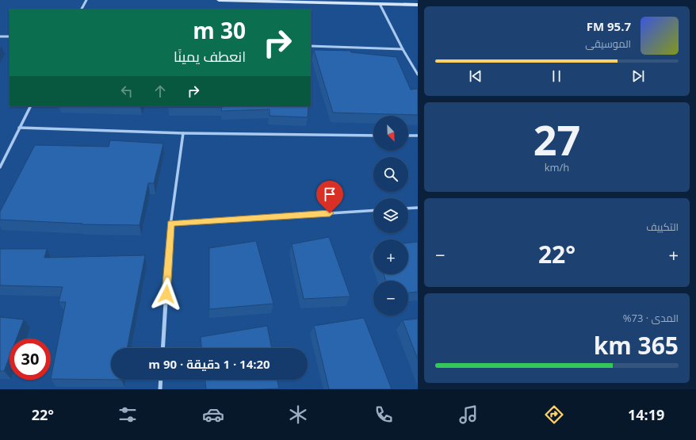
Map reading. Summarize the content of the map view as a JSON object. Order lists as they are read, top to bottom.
{
  "north": "bottom right",
  "page": {
    "turn": ["30 m", "انعطف يمينًا"],
    "song": ["95.7 FM", "الموسيقى"],
    "tile": [
      ["27", "km/h"],
      "التكييف",
      ["المدى · 73%", "365 km"]
    ],
    "map_buttons": ["+", "−"],
    "heat": ["−", "22°", "+"],
    "limit": "30",
    "trip": "14:20 · 1 دقيقة · 90 m",
    "tabs": ["14:19", "22°"]
  }
}
